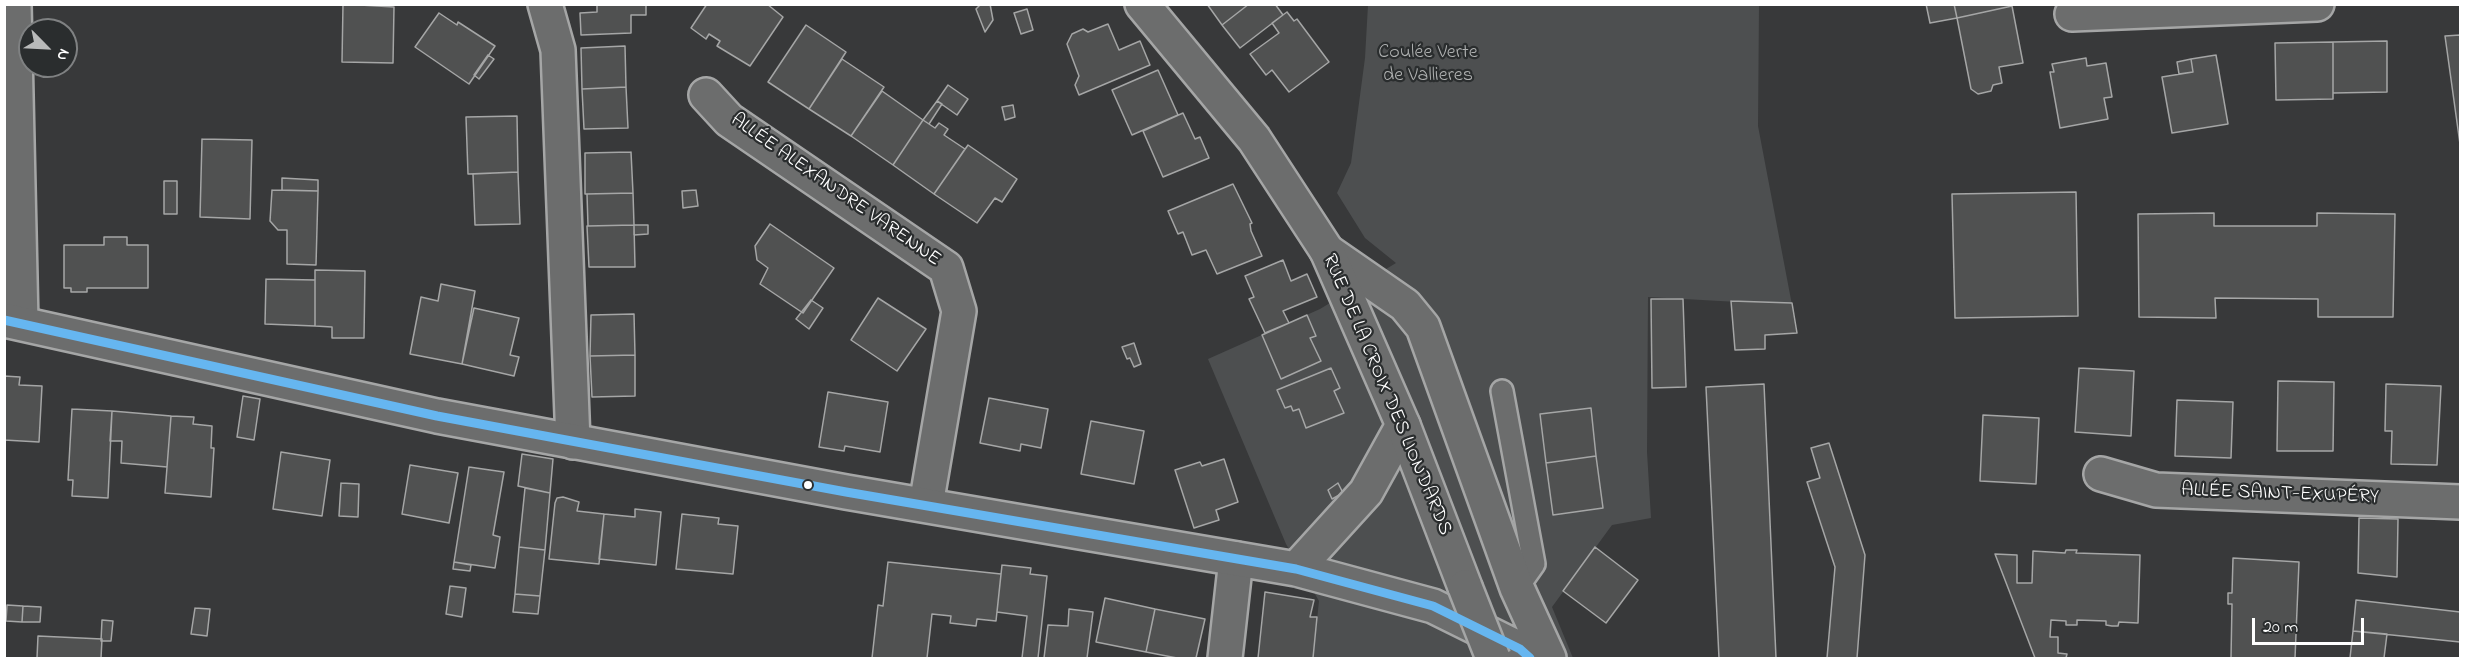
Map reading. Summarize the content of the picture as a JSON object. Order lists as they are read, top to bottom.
{
  "streets": {
    "main road": ["ALLÉE ALEXANDRE VARENNE", "RUE DE LA CROIX DES LIONDARDS", "ALLÉE SAINT-EXUPÉRY"]
  },
  "parks": ["Coulée Verte de Vallieres"],
  "scale_bar": "20 m",
  "north": "bottom right"
}
